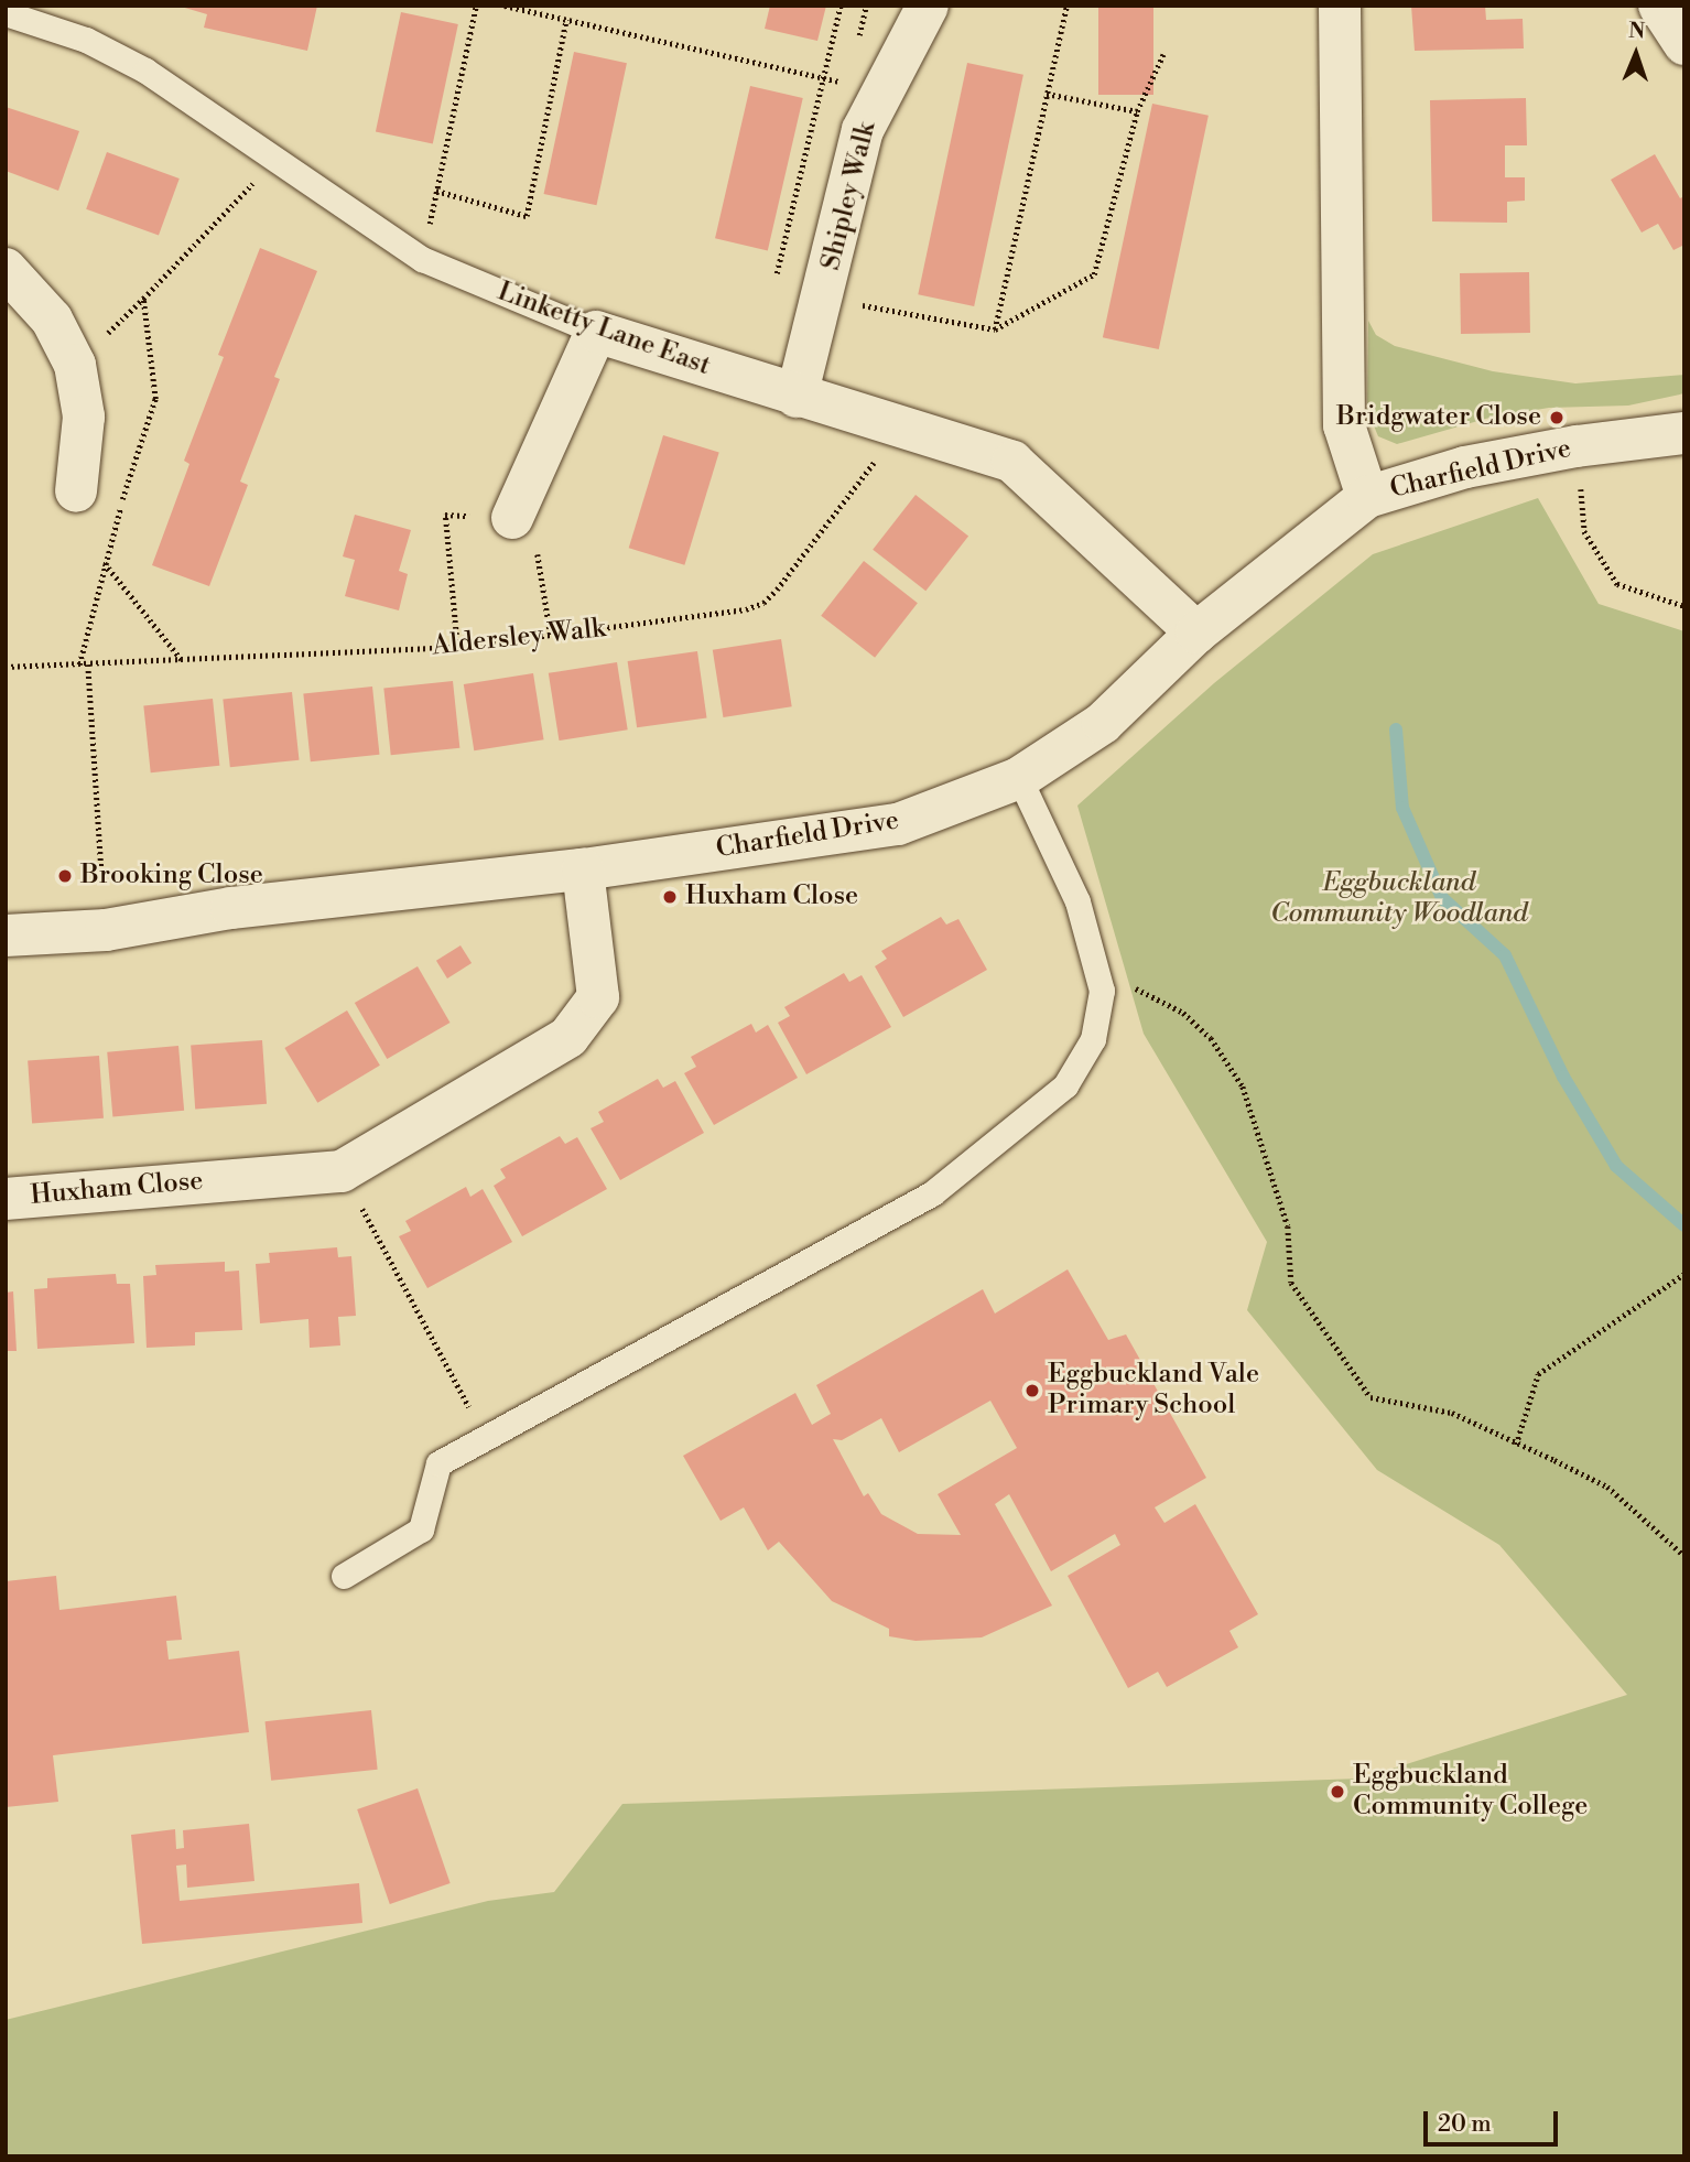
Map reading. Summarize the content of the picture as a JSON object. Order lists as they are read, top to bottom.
{
  "streets": {
    "street": [
      "Shipley Walk",
      "Linketty Lane East",
      "Charfield Drive",
      "Huxham Close"
    ],
    "path": ["Aldersley Walk"]
  },
  "crossings": [
    ["Shipley Walk", "Linketty Lane East"],
    ["Linketty Lane East", "Charfield Drive"],
    ["Charfield Drive", "Huxham Close"]
  ],
  "parks": ["Eggbuckland Community Woodland"],
  "places": [
    "Bridgwater Close",
    "Brooking Close",
    "Huxham Close",
    "Eggbuckland Vale Primary School",
    "Eggbuckland Community College"
  ],
  "scale_bar": "20 m",
  "north": "top"
}
